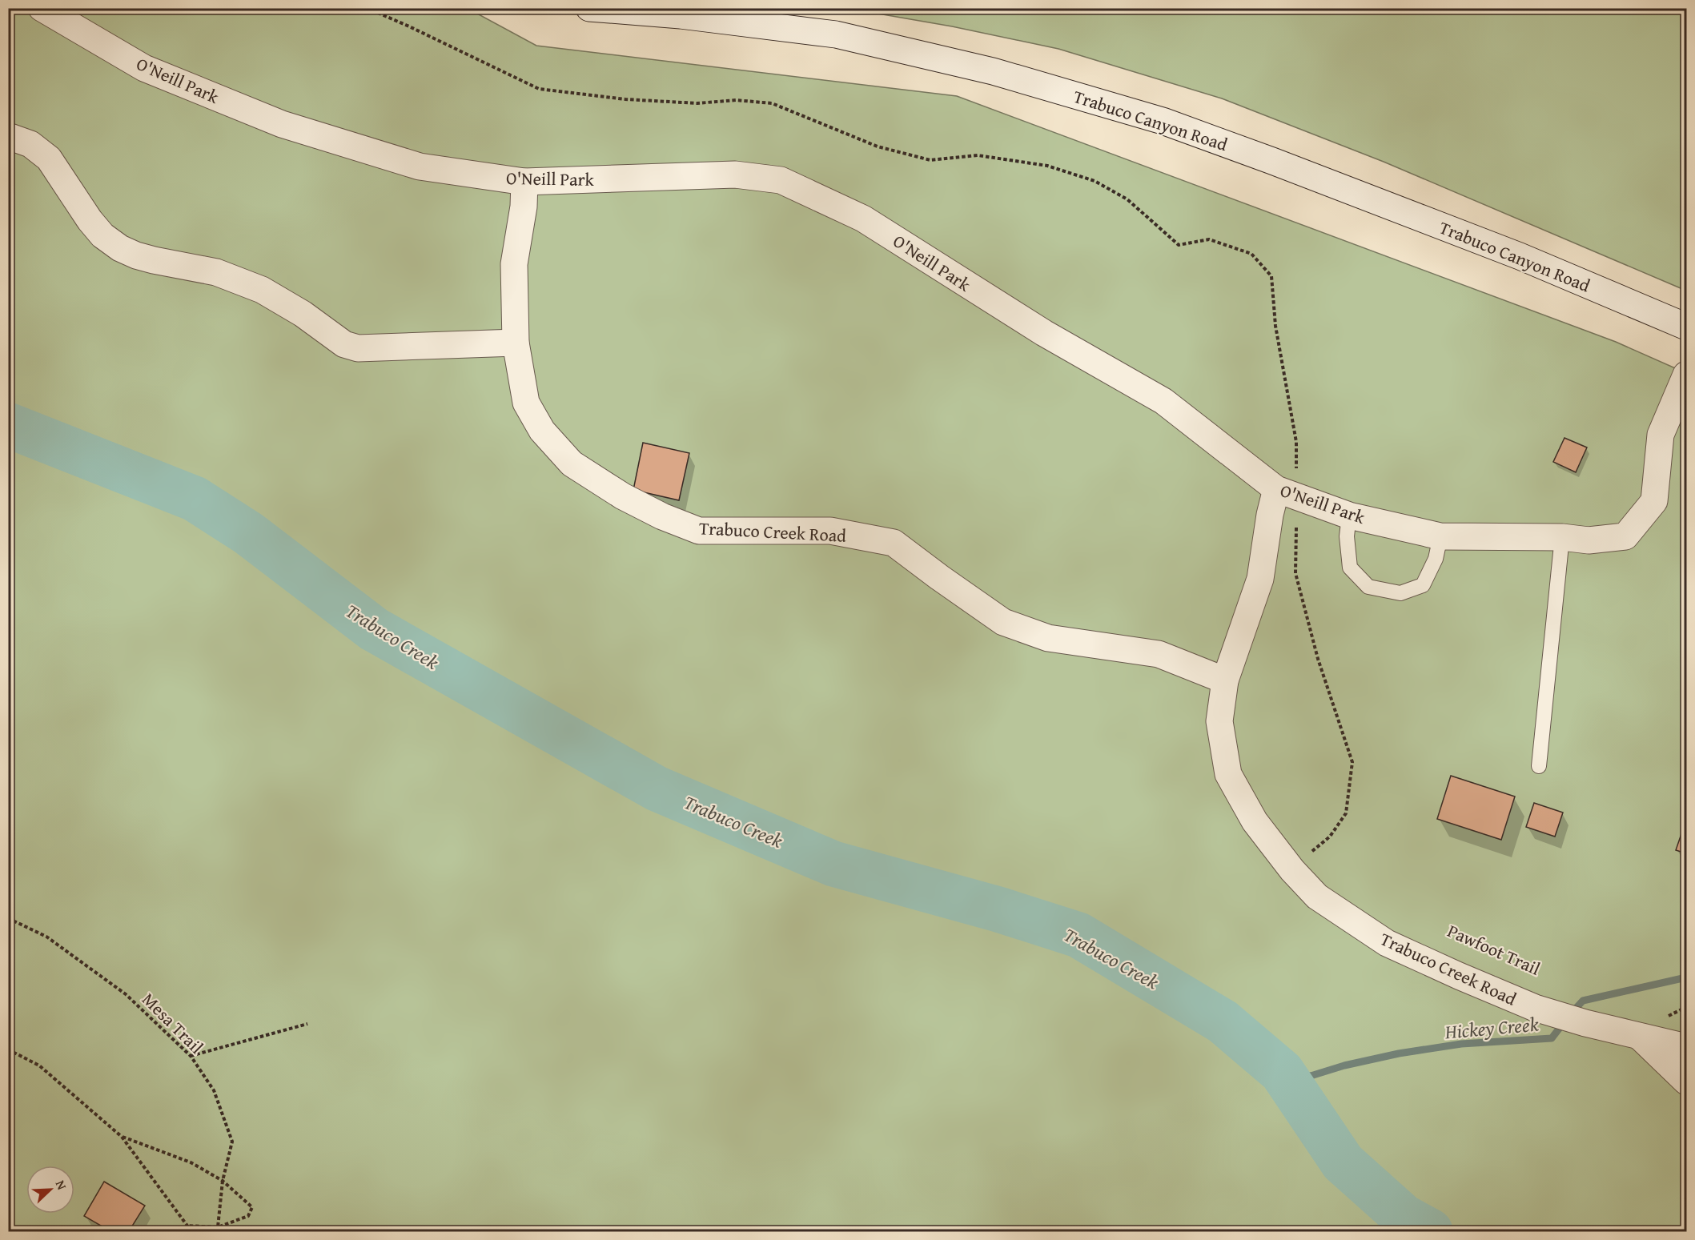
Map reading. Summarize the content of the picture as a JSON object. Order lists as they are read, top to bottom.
{
  "streets": {
    "street": ["O'Neill Park", "Trabuco Canyon Road", "Trabuco Creek Road"],
    "path": ["Mesa Trail"]
  },
  "crossings": [
    ["O'Neill Park", "Trabuco Creek Road"]
  ],
  "water": ["Trabuco Creek", "Hickey Creek"],
  "north": "top right"
}
